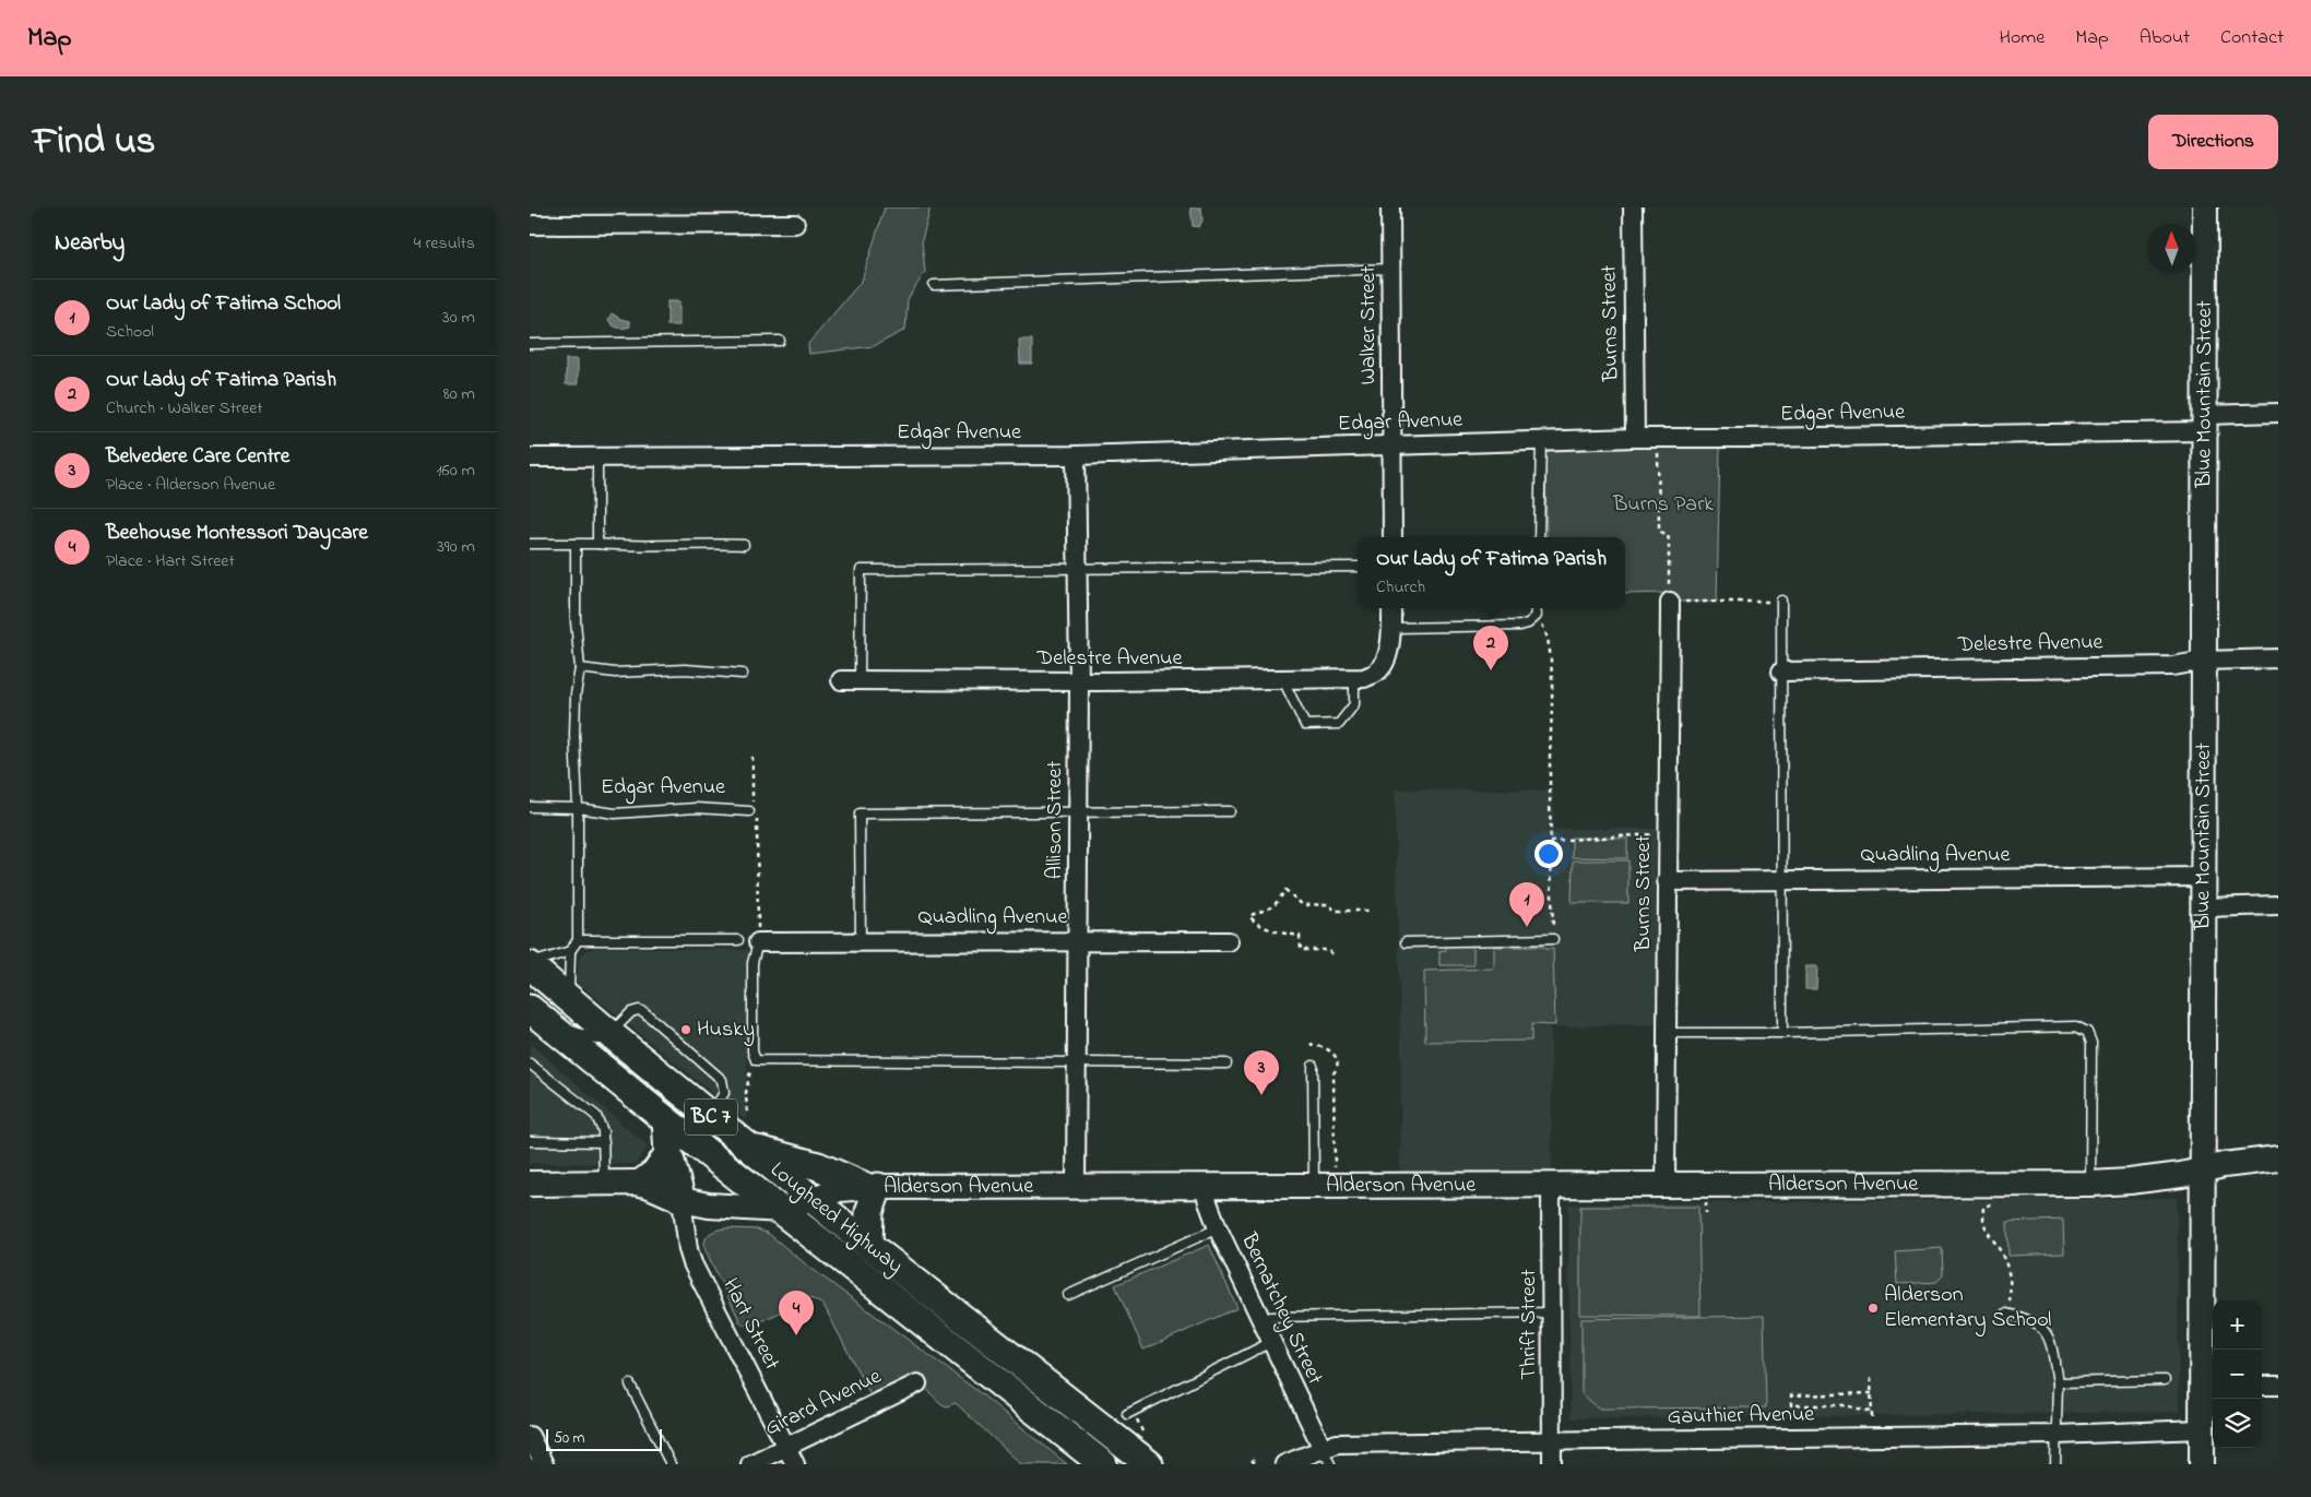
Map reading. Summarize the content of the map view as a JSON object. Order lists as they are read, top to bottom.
{
  "streets": {
    "main road": ["BC 7", "Lougheed Highway"],
    "street": [
      "Burns Street",
      "Walker Street",
      "Blue Mountain Street",
      "Edgar Avenue",
      "Delestre Avenue",
      "Allison Street",
      "Quadling Avenue",
      "Alderson Avenue",
      "Bernatchey Street",
      "Hart Street",
      "Thrift Street",
      "Girard Avenue",
      "Gauthier Avenue"
    ]
  },
  "crossings": [
    ["Burns Street", "Edgar Avenue"],
    ["Burns Street", "Quadling Avenue"],
    ["Burns Street", "Alderson Avenue"],
    ["Walker Street", "Edgar Avenue"],
    ["Blue Mountain Street", "Edgar Avenue"],
    ["Blue Mountain Street", "Delestre Avenue"],
    ["Blue Mountain Street", "Quadling Avenue"],
    ["Blue Mountain Street", "Alderson Avenue"],
    ["Blue Mountain Street", "Gauthier Avenue"],
    ["Edgar Avenue", "Allison Street"],
    ["Delestre Avenue", "Allison Street"],
    ["Allison Street", "Quadling Avenue"],
    ["Allison Street", "Alderson Avenue"],
    ["Alderson Avenue", "Lougheed Highway"],
    ["Alderson Avenue", "Bernatchey Street"],
    ["Alderson Avenue", "Hart Street"],
    ["Alderson Avenue", "Thrift Street"],
    ["Bernatchey Street", "Gauthier Avenue"],
    ["Hart Street", "Girard Avenue"],
    ["Thrift Street", "Gauthier Avenue"]
  ],
  "parks": ["Burns Park"],
  "places": ["Husky", "Alderson Elementary School"],
  "scale_bar": "50 m",
  "north": "top",
  "page": {
    "header": "Map",
    "nav": [
      "Home",
      "Map",
      "About",
      "Contact"
    ],
    "title": "Find us",
    "buttons": "Directions",
    "heading": ["Nearby", "4 results"],
    "list": [
      {
        "mark": "1",
        "name": "Our Lady of Fatima School",
        "note": "School",
        "value": "30 m"
      },
      {
        "mark": "2",
        "name": "Our Lady of Fatima Parish",
        "note": "Church · Walker Street",
        "value": "80 m"
      },
      {
        "mark": "3",
        "name": "Belvedere Care Centre",
        "note": "Place · Alderson Avenue",
        "value": "160 m"
      },
      {
        "mark": "4",
        "name": "Beehouse Montessori Daycare",
        "note": "Place · Hart Street",
        "value": "390 m"
      }
    ],
    "popup": ["Our Lady of Fatima Parish", "Church"],
    "pins": [
      "2",
      "1",
      "3",
      "4"
    ],
    "map_buttons": ["+", "−"],
    "scale": "50 m"
  }
}
